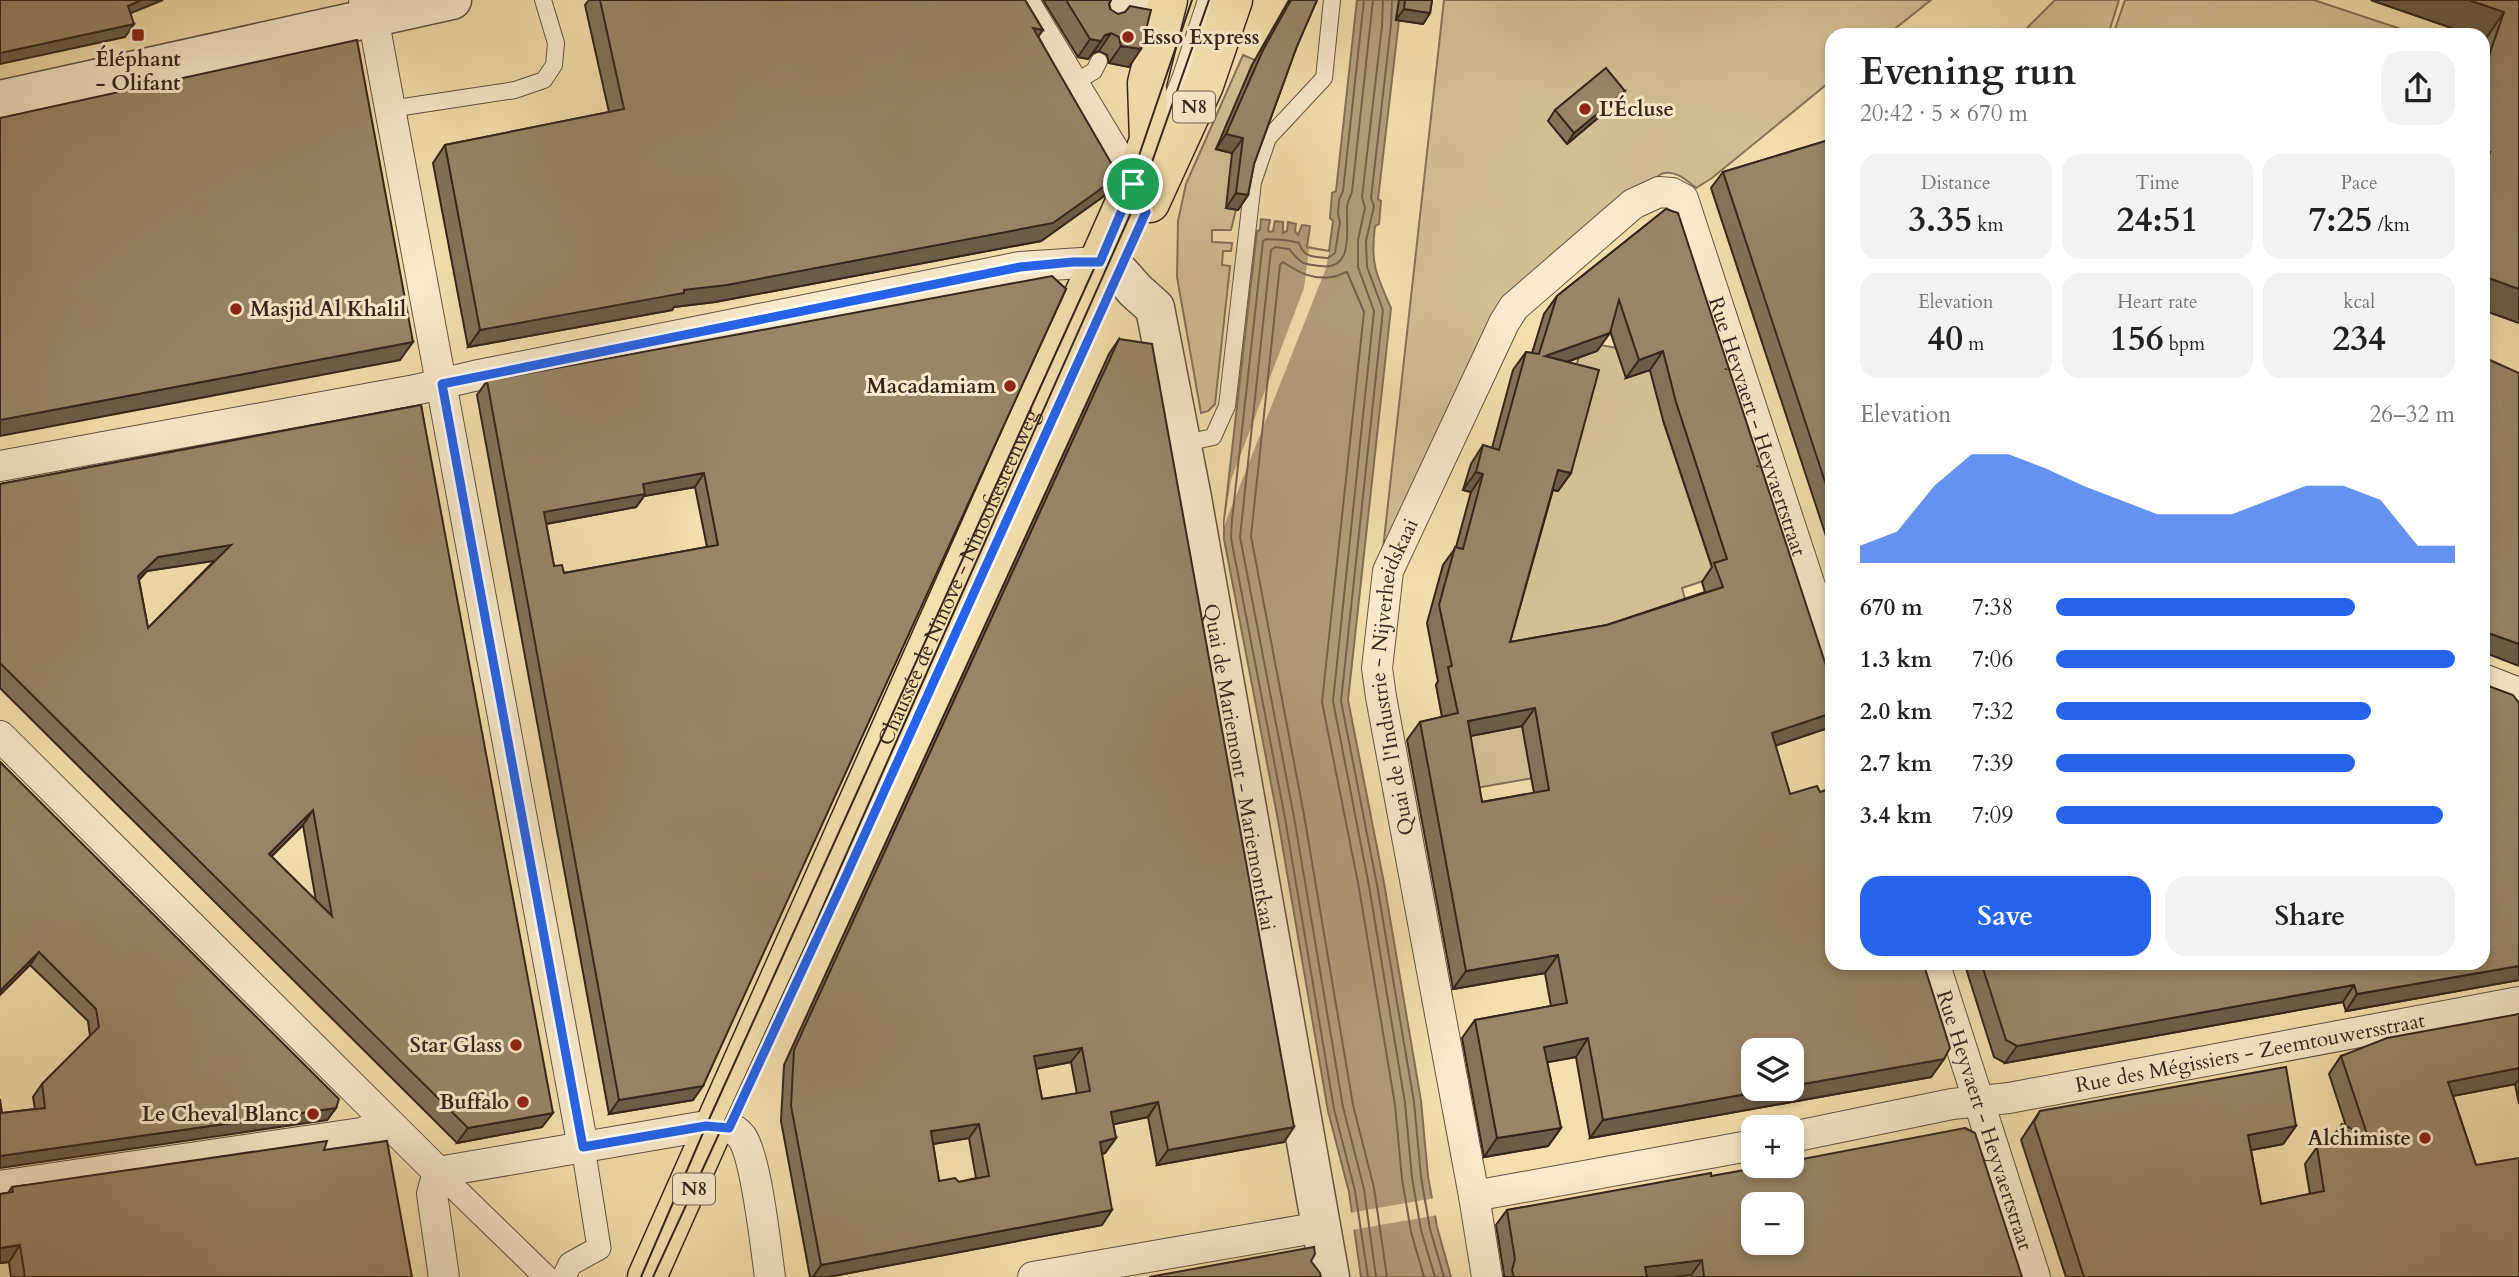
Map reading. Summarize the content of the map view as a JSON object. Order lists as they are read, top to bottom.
{
  "streets": {
    "main road": ["N8", "Chaussée de Ninove - Ninoofsesteenweg"],
    "street": [
      "Rue Heyvaert - Heyvaertstraat",
      "Quai de l'Industrie - Nijverheidskaai",
      "Quai de Mariemont - Mariemontkaai",
      "Rue des Mégissiers - Zeemtouwersstraat"
    ]
  },
  "crossings": [
    ["Rue Heyvaert - Heyvaertstraat", "Quai de l'Industrie - Nijverheidskaai"],
    ["Rue Heyvaert - Heyvaertstraat", "Rue des Mégissiers - Zeemtouwersstraat"],
    ["Chaussée de Ninove - Ninoofsesteenweg", "Quai de Mariemont - Mariemontkaai"]
  ],
  "places": {
    "transit": ["Éléphant - Olifant"],
    "other": [
      "Esso Express",
      "L'Écluse",
      "Masjid Al Khalil",
      "Macadamiam",
      "Star Glass",
      "Buffalo",
      "Le Cheval Blanc",
      "Alchimiste"
    ]
  },
  "page": {
    "heading": ["Evening run", "20:42 · 5 × 670 m"],
    "stats": [
      ["Distance", "3.35 km"],
      ["Time", "24:51"],
      ["Pace", "7:25 /km"],
      ["Elevation", "40 m"],
      ["Heart rate", "156 bpm"],
      ["kcal", "234"]
    ],
    "chart": ["Elevation", "26–32 m"],
    "list": [
      {
        "name": "670 m",
        "note": "7:38"
      },
      {
        "name": "1.3 km",
        "note": "7:06"
      },
      {
        "name": "2.0 km",
        "note": "7:32"
      },
      {
        "name": "2.7 km",
        "note": "7:39"
      },
      {
        "name": "3.4 km",
        "note": "7:09"
      }
    ],
    "buttons": ["Save", "Share"],
    "map_buttons": ["+", "−"]
  }
}
